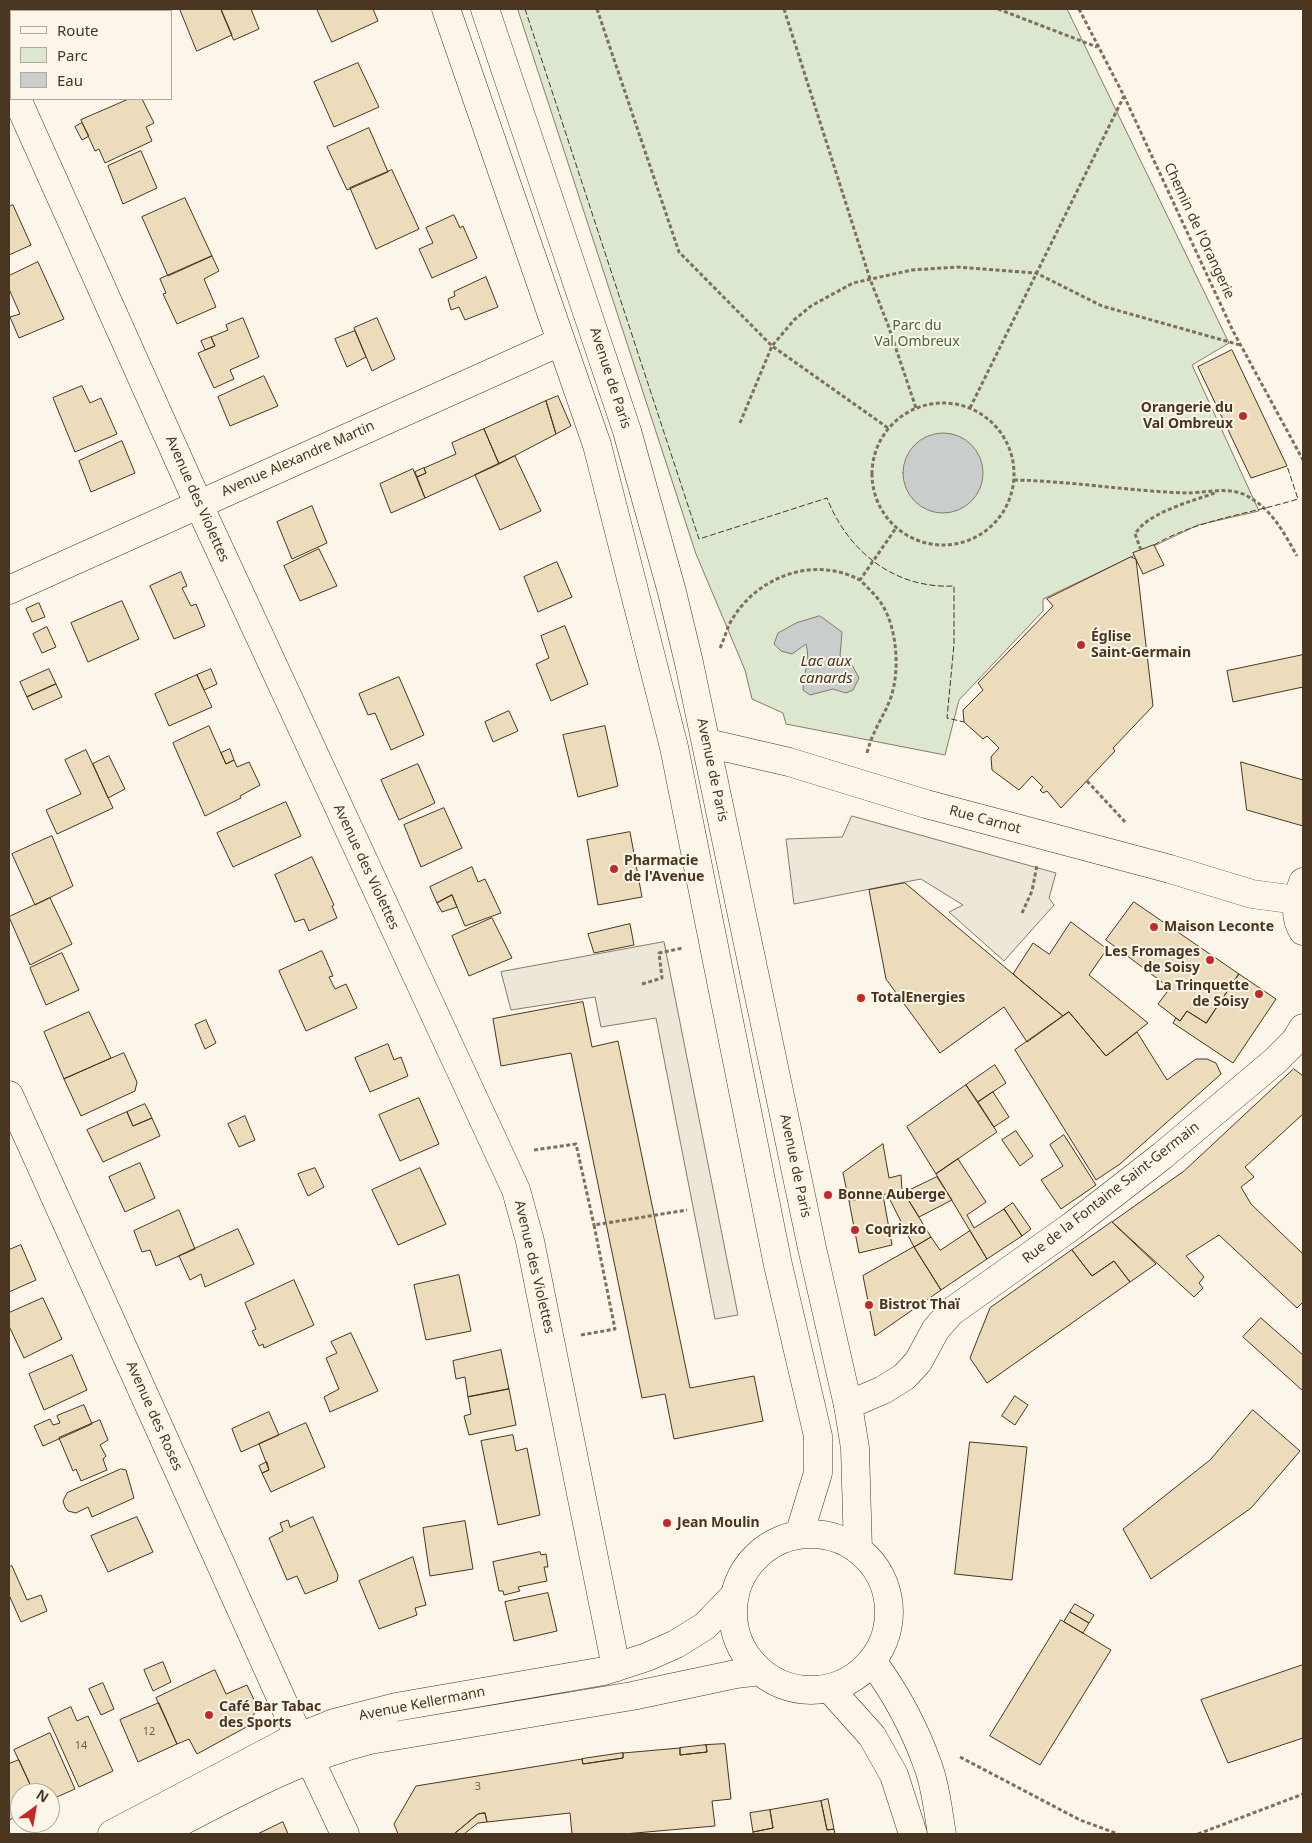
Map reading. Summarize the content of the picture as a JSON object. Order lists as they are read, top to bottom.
{
  "streets": {
    "main road": [
      "Avenue de Paris",
      "Avenue Alexandre Martin",
      "Avenue des Violettes",
      "Rue Carnot",
      "Rue de la Fontaine Saint-Germain",
      "Avenue des Roses",
      "Avenue Kellermann"
    ],
    "path": ["Chemin de l'Orangerie"]
  },
  "crossings": [
    ["Avenue de Paris", "Rue Carnot"],
    ["Avenue de Paris", "Rue de la Fontaine Saint-Germain"],
    ["Avenue de Paris", "Avenue Kellermann"],
    ["Avenue Alexandre Martin", "Avenue des Violettes"],
    ["Avenue des Violettes", "Avenue Kellermann"],
    ["Avenue des Roses", "Avenue Kellermann"]
  ],
  "water": ["Lac aux canards"],
  "parks": ["Parc du Val Ombreux"],
  "places": [
    "Orangerie du Val Ombreux",
    "Église Saint-Germain",
    "Pharmacie de l'Avenue",
    "Maison Leconte",
    "Les Fromages de Soisy",
    "La Trinquette de Soisy",
    "TotalEnergies",
    "Bonne Auberge",
    "Coqrizko",
    "Bistrot Thaï",
    "Jean Moulin",
    "Café Bar Tabac des Sports"
  ],
  "house_numbers": ["12", "14", "3"],
  "legend": ["Route", "Parc", "Eau"],
  "north": "top right"
}
